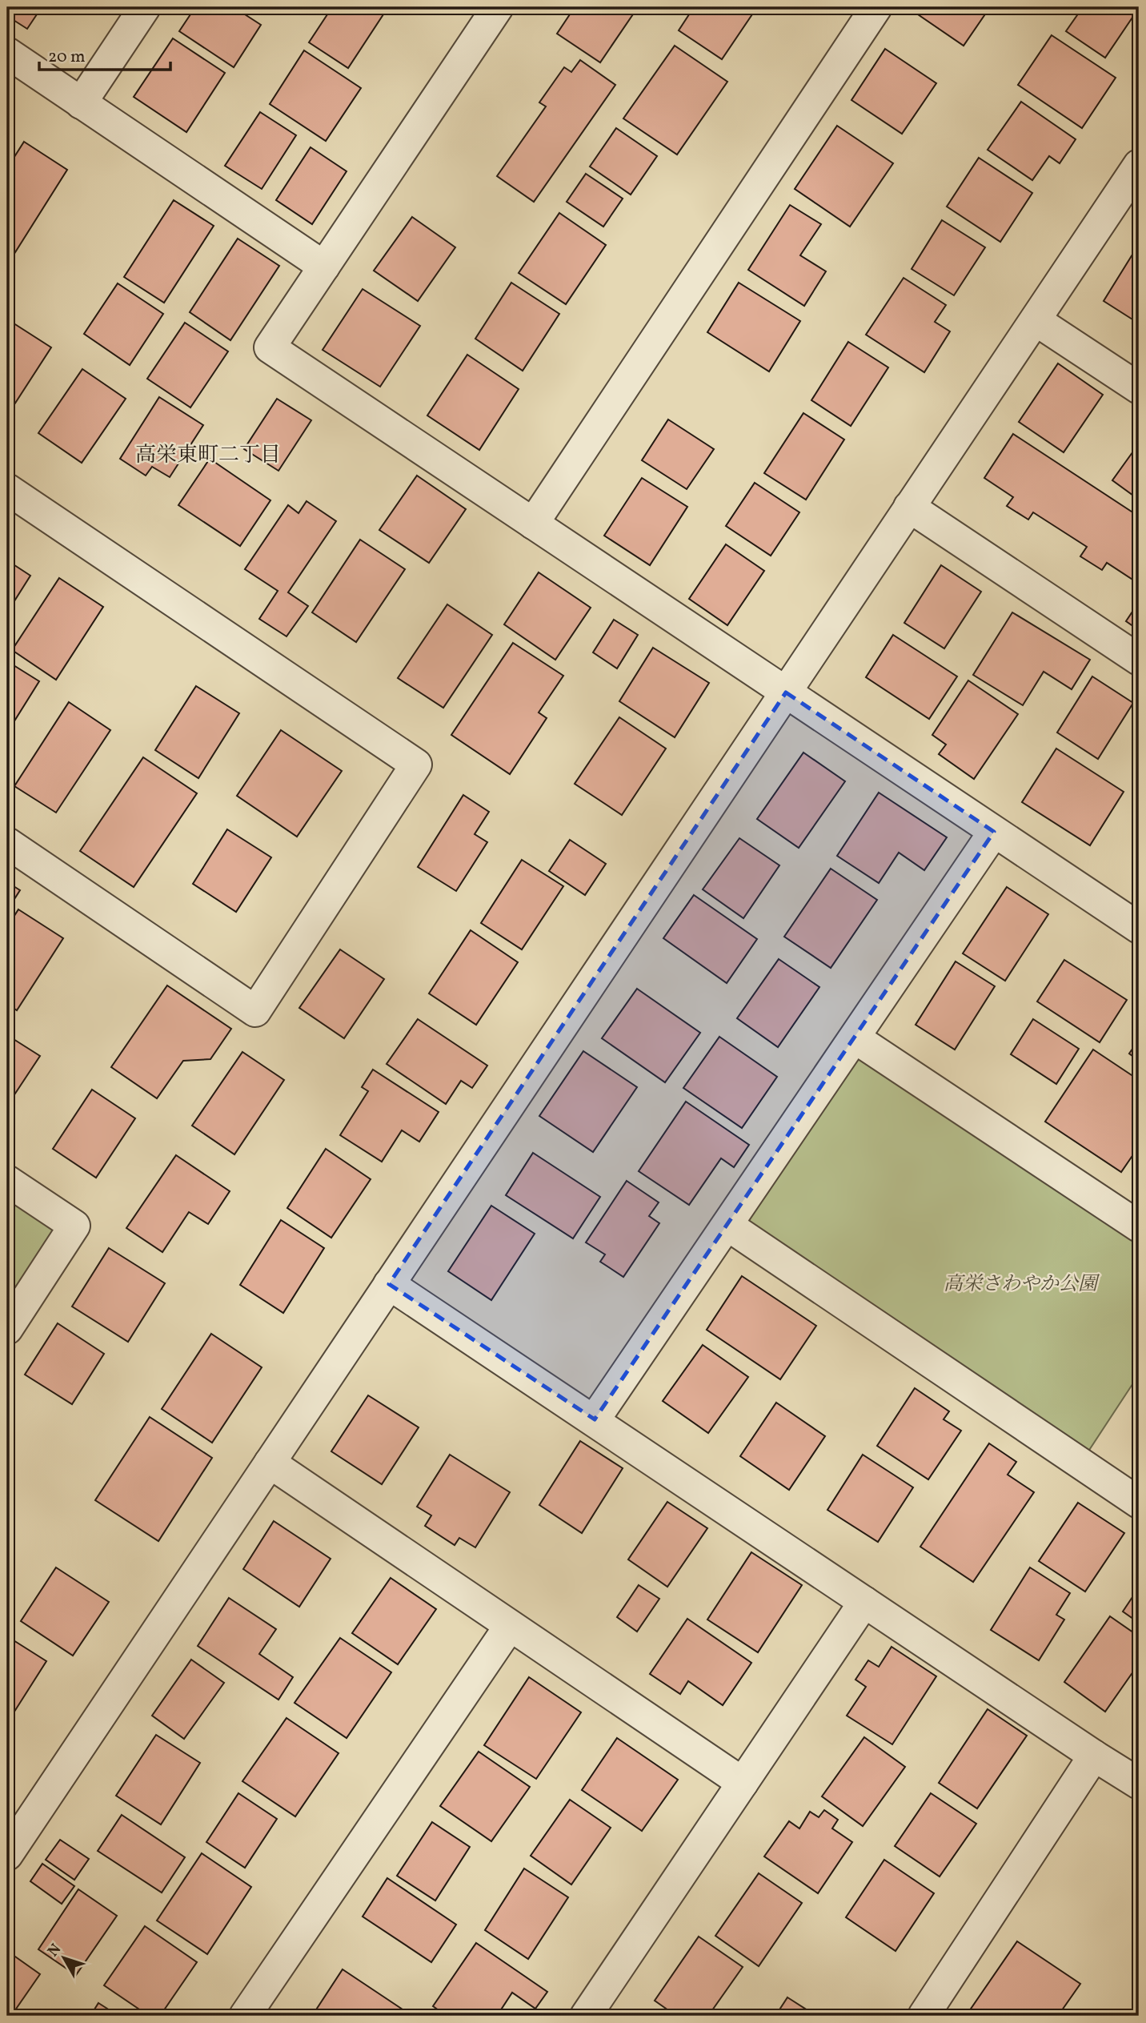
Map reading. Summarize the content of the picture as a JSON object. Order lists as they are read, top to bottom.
{
  "districts": ["高栄東町二丁目"],
  "parks": ["高栄さわやか公園"],
  "scale_bar": "20 m",
  "north": "top left"
}
